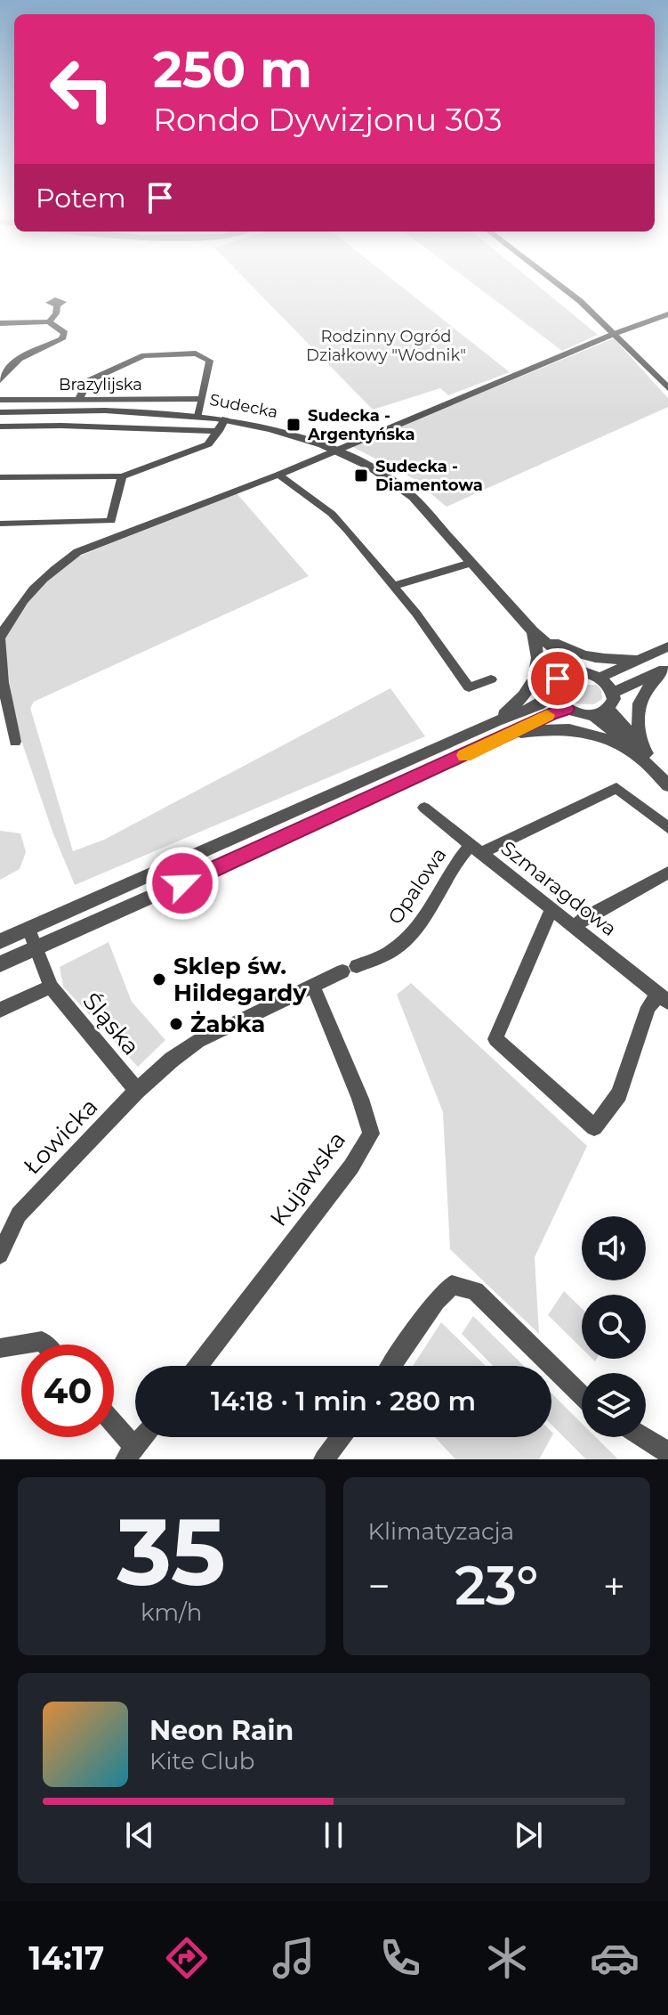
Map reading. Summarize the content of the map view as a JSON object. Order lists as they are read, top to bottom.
{
  "streets": {
    "street": [
      "Brazylijska",
      "Sudecka",
      "Opalowa",
      "Szmaragdowa",
      "Śląska",
      "Łowicka",
      "Kujawska"
    ]
  },
  "crossings": [
    ["Opalowa", "Szmaragdowa"],
    ["Opalowa", "Łowicka"],
    ["Opalowa", "Kujawska"],
    ["Śląska", "Łowicka"],
    ["Łowicka", "Kujawska"]
  ],
  "parks": ["Rodzinny Ogród Działkowy \"Wodnik\""],
  "places": {
    "transit": ["Sudecka - Argentyńska", "Sudecka - Diamentowa"],
    "other": ["Sklep św. Hildegardy", "Żabka"]
  },
  "page": {
    "turn": ["250 m", "Rondo Dywizjonu 303"],
    "then": "Potem",
    "limit": "40",
    "trip": "14:18 · 1 min · 280 m",
    "tile": [
      ["35", "km/h"],
      "Klimatyzacja"
    ],
    "heat": ["−", "23°", "+"],
    "song": ["Neon Rain", "Kite Club"],
    "tabs": "14:17"
  }
}
